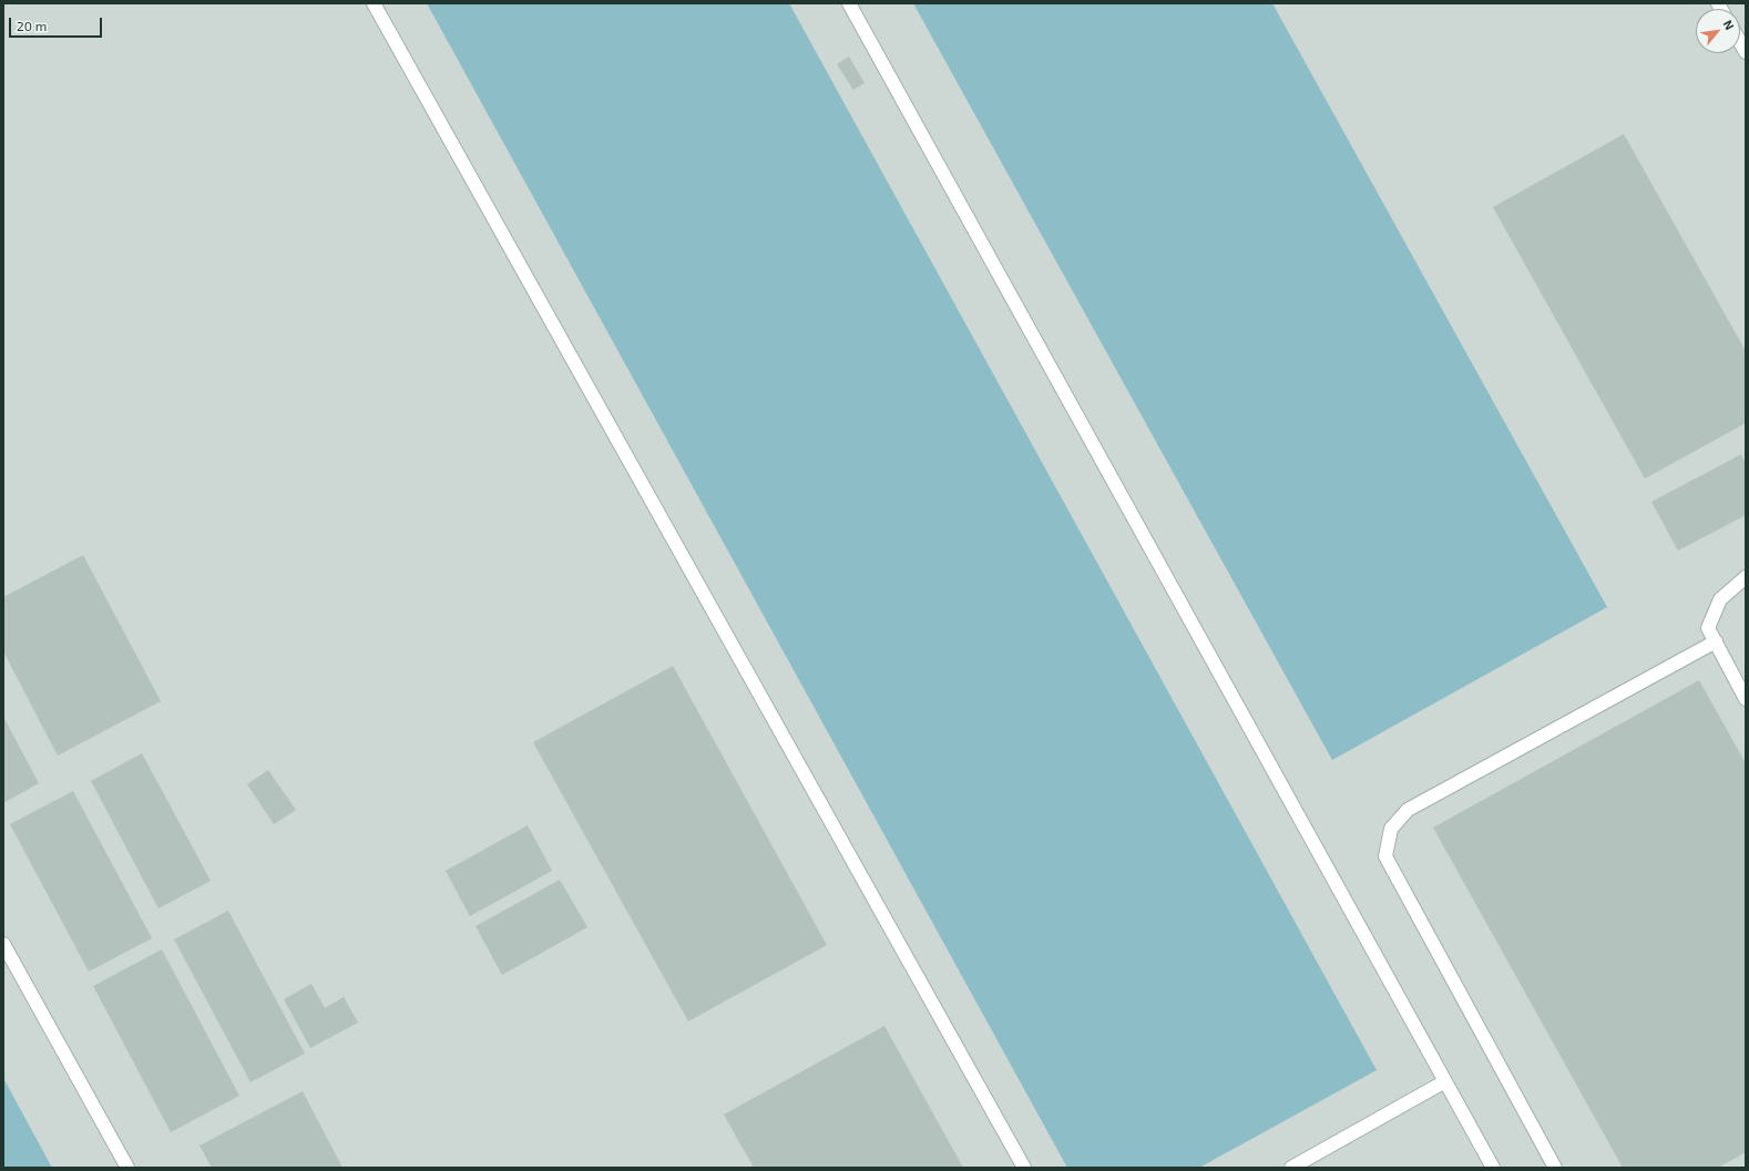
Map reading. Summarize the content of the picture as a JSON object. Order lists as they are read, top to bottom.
{
  "scale_bar": "20 m",
  "north": "top right"
}
